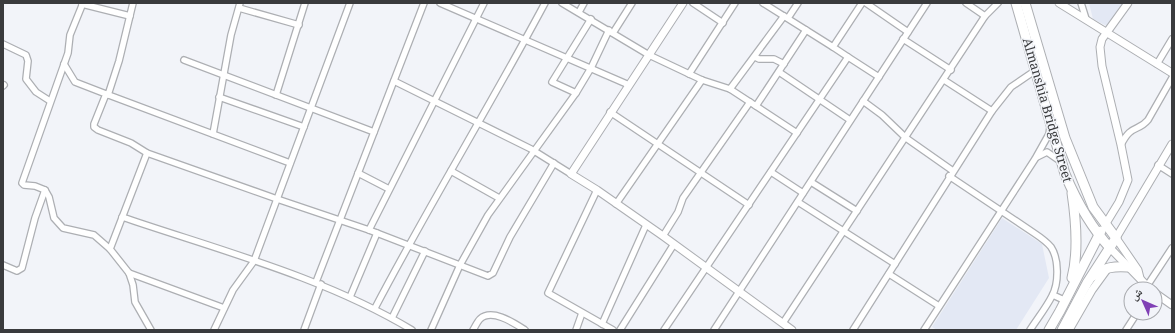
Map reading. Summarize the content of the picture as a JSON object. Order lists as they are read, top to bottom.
{
  "streets": {
    "main road": ["Almanshia Bridge Street"]
  },
  "north": "top left"
}
